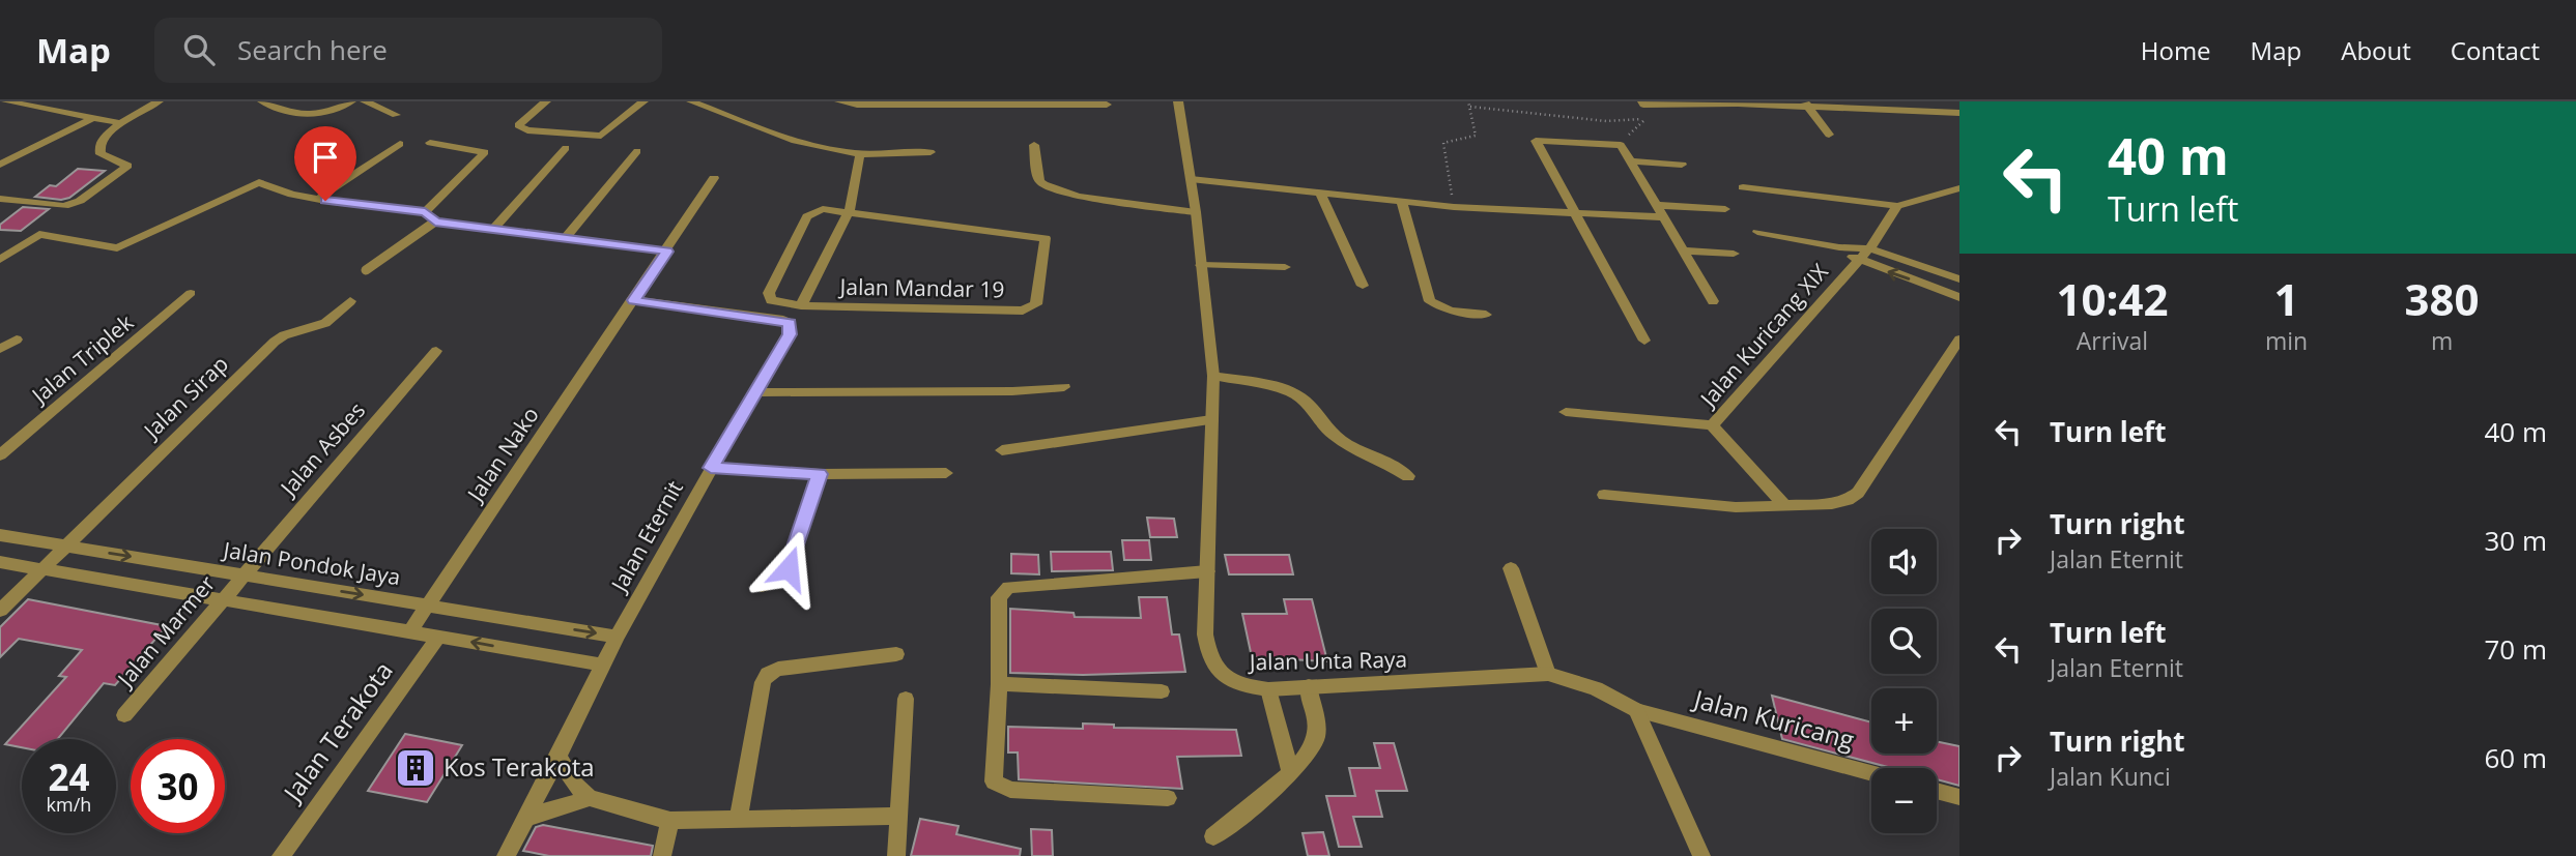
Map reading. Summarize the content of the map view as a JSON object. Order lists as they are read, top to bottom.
{
  "streets": {
    "street": [
      "Jalan Mandar 19",
      "Jalan Kuricang XIX",
      "Jalan Triplek",
      "Jalan Sirap",
      "Jalan Asbes",
      "Jalan Nako",
      "Jalan Eternit",
      "Jalan Pondok Jaya",
      "Jalan Marmer",
      "Jalan Unta Raya",
      "Jalan Kuricang",
      "Jalan Terakota"
    ]
  },
  "crossings": [
    ["Jalan Sirap", "Jalan Pondok Jaya"],
    ["Jalan Asbes", "Jalan Pondok Jaya"],
    ["Jalan Asbes", "Jalan Marmer"],
    ["Jalan Nako", "Jalan Eternit"],
    ["Jalan Nako", "Jalan Pondok Jaya"],
    ["Jalan Eternit", "Jalan Pondok Jaya"],
    ["Jalan Pondok Jaya", "Jalan Marmer"],
    ["Jalan Unta Raya", "Jalan Kuricang"]
  ],
  "places": {
    "building": ["Kos Terakota"]
  },
  "page": {
    "header": "Map",
    "search": "Search here",
    "nav": [
      "Home",
      "Map",
      "About",
      "Contact"
    ],
    "turn": ["40 m", "Turn left"],
    "eta": [
      "10:42",
      "Arrival",
      "1",
      "min",
      "380",
      "m"
    ],
    "list": [
      {
        "name": "Turn left",
        "value": "40 m"
      },
      {
        "name": "Turn right",
        "note": "Jalan Eternit",
        "value": "30 m"
      },
      {
        "name": "Turn left",
        "note": "Jalan Eternit",
        "value": "70 m"
      },
      {
        "name": "Turn right",
        "note": "Jalan Kunci",
        "value": "60 m"
      }
    ],
    "map_buttons": ["+", "−"],
    "speed": "24 km/h",
    "limit": "30"
  }
}
